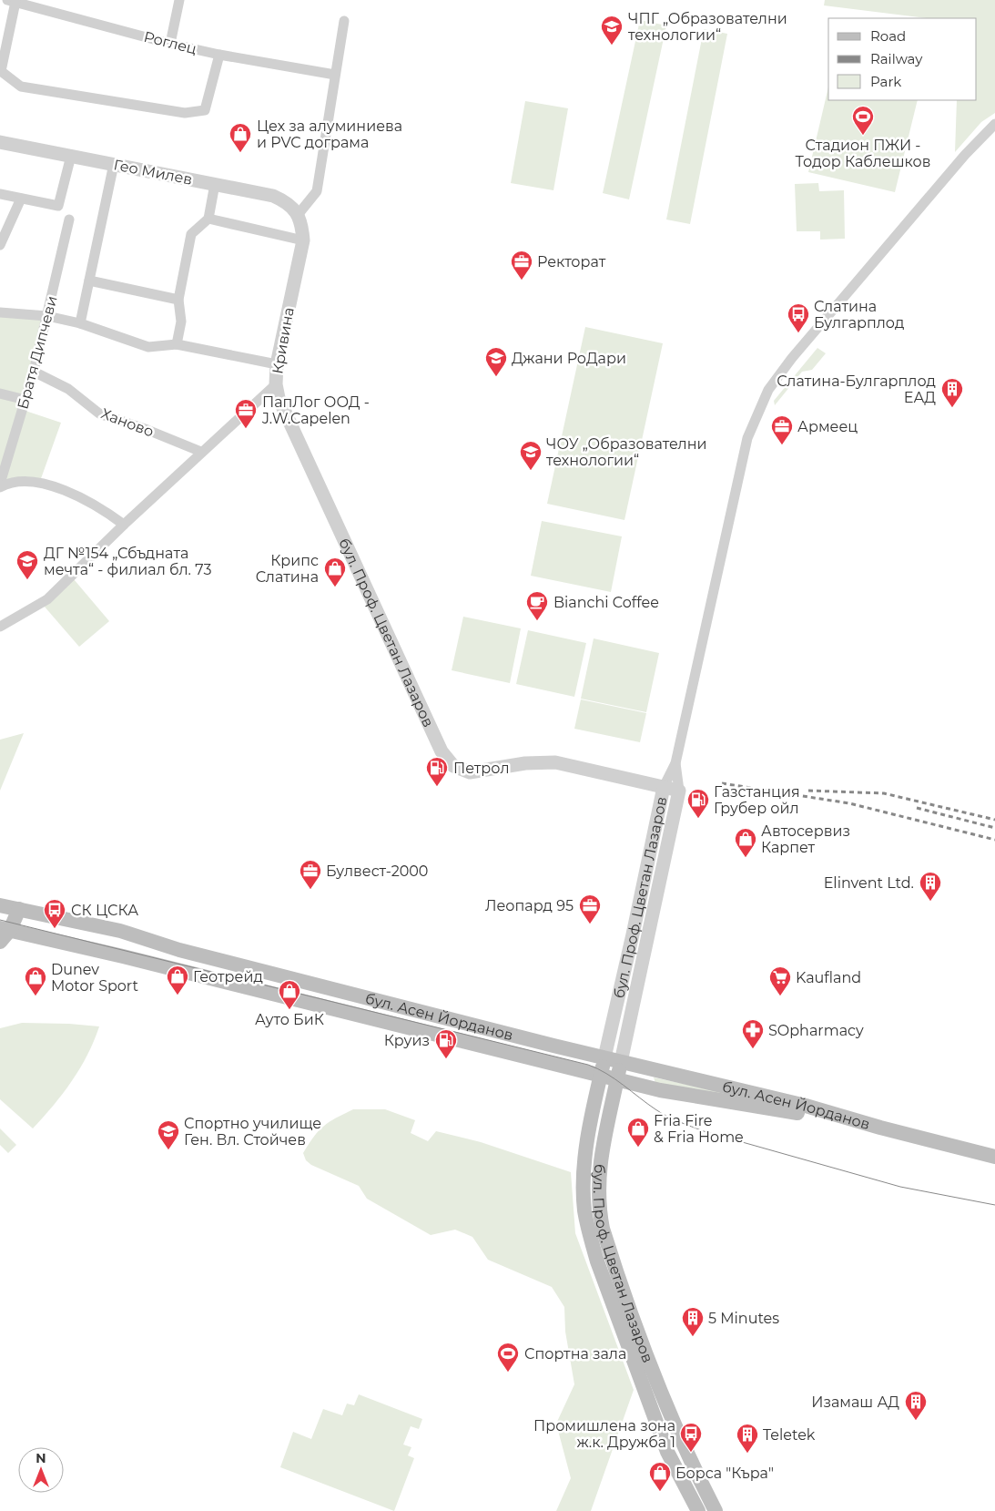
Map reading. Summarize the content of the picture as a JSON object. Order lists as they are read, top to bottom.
{
  "streets": {
    "main road": ["бул. Проф. Цветан Лазаров", "бул. Асен Йорданов"],
    "street": [
      "Роглец",
      "Гео Милев",
      "Кривина",
      "Братя Дипчеви",
      "Ханово"
    ]
  },
  "crossings": [
    ["Гео Милев", "Кривина"],
    ["Кривина", "Ханово"],
    ["Кривина", "бул. Проф. Цветан Лазаров"],
    ["Братя Дипчеви", "Ханово"],
    ["бул. Проф. Цветан Лазаров", "бул. Асен Йорданов"]
  ],
  "places": {
    "school or university": [
      "ЧПГ „Образователни технологии“",
      "Джани РоДари",
      "ЧОУ „Образователни технологии“",
      "ДГ №154 „Сбъдната мечта“ - филиал бл. 73",
      "Спортно училище Ген. Вл. Стойчев"
    ],
    "sports": ["Стадион ПЖИ - Тодор Каблешков", "Спортна зала"],
    "shop": [
      "Цех за алуминиева и PVC дограма",
      "Крипс Слатина",
      "Автосервиз Карпет",
      "Геотрейд",
      "Dunev Motor Sport",
      "Ауто БиК",
      "Fria Fire & Fria Home",
      "Борса \"Къра\""
    ],
    "office": [
      "Ректорат",
      "ПапЛог ООД - J.W.Capelen",
      "Армеец",
      "Булвест-2000",
      "Леопард 95"
    ],
    "bus stop": ["Слатина Булгарплод", "СК ЦСКА", "Промишлена зона ж.к. Дружба 1"],
    "building": [
      "Слатина-Булгарплод ЕАД",
      "Elinvent Ltd.",
      "5 Minutes",
      "Изамаш АД",
      "Teletek"
    ],
    "cafe": ["Bianchi Coffee"],
    "fuel station": ["Петрол", "Газстанция Грубер ойл", "Круиз"],
    "supermarket": ["Kaufland"],
    "pharmacy": ["SOpharmacy"]
  },
  "legend": ["Road", "Railway", "Park"],
  "north": "top"
}
